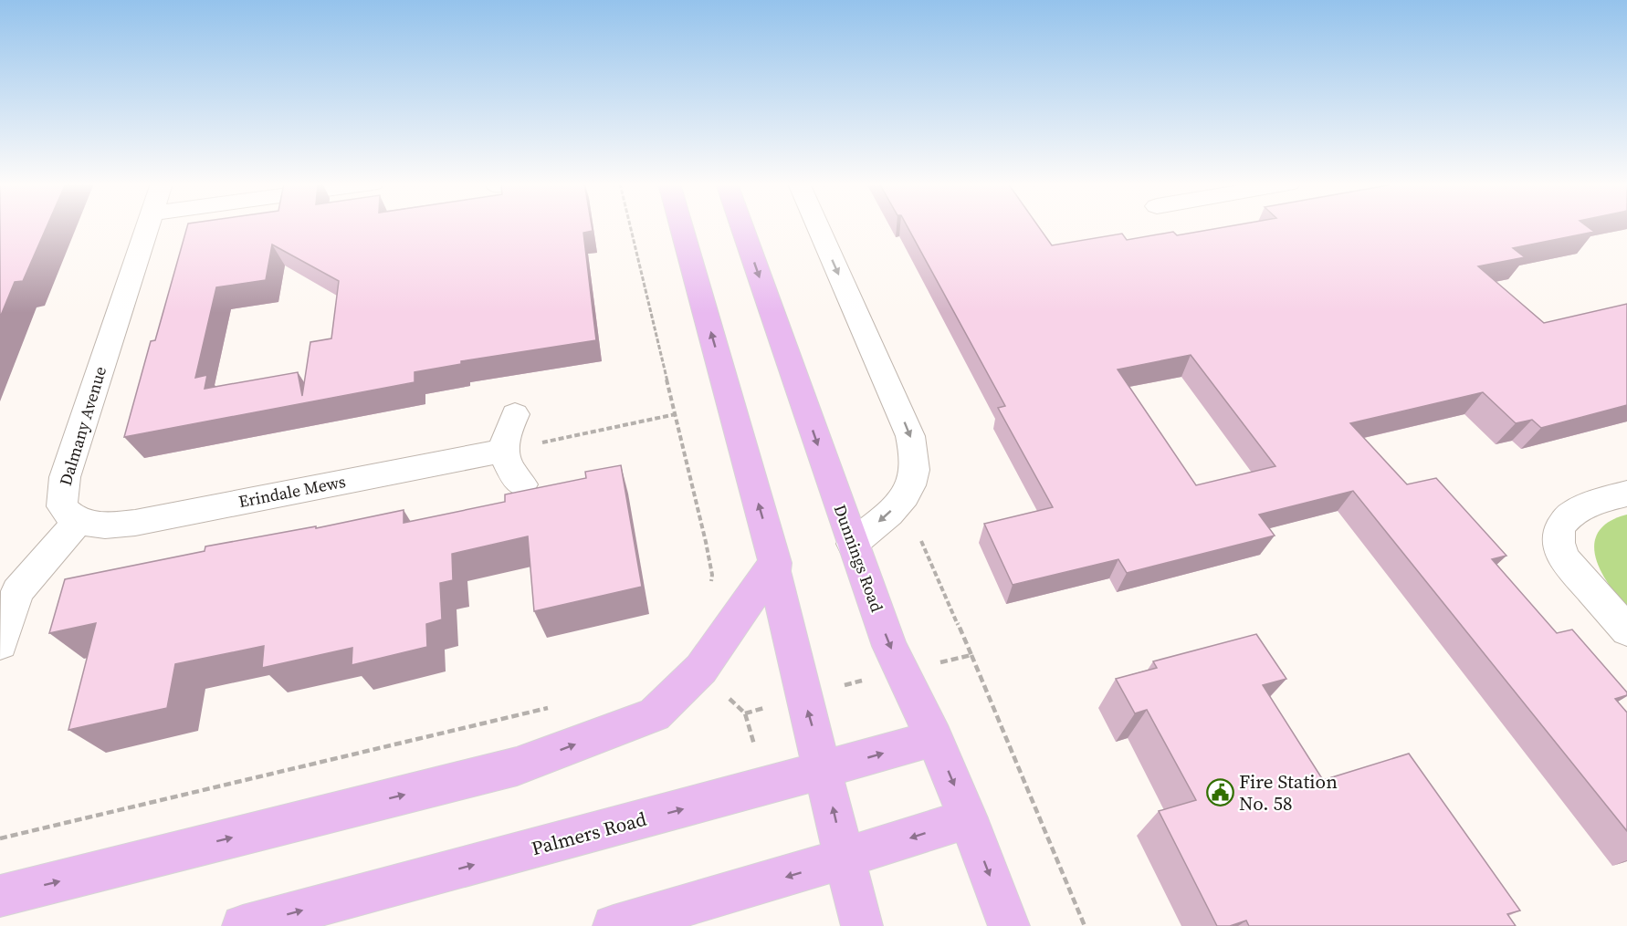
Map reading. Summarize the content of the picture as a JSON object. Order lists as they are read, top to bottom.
{
  "streets": {
    "main road": ["Dunnings Road", "Palmers Road"],
    "street": ["Dalmany Avenue", "Erindale Mews"]
  },
  "crossings": [
    ["Dalmany Avenue", "Erindale Mews"],
    ["Dunnings Road", "Palmers Road"]
  ],
  "places": {
    "public building": ["Fire Station No. 58"]
  }
}
